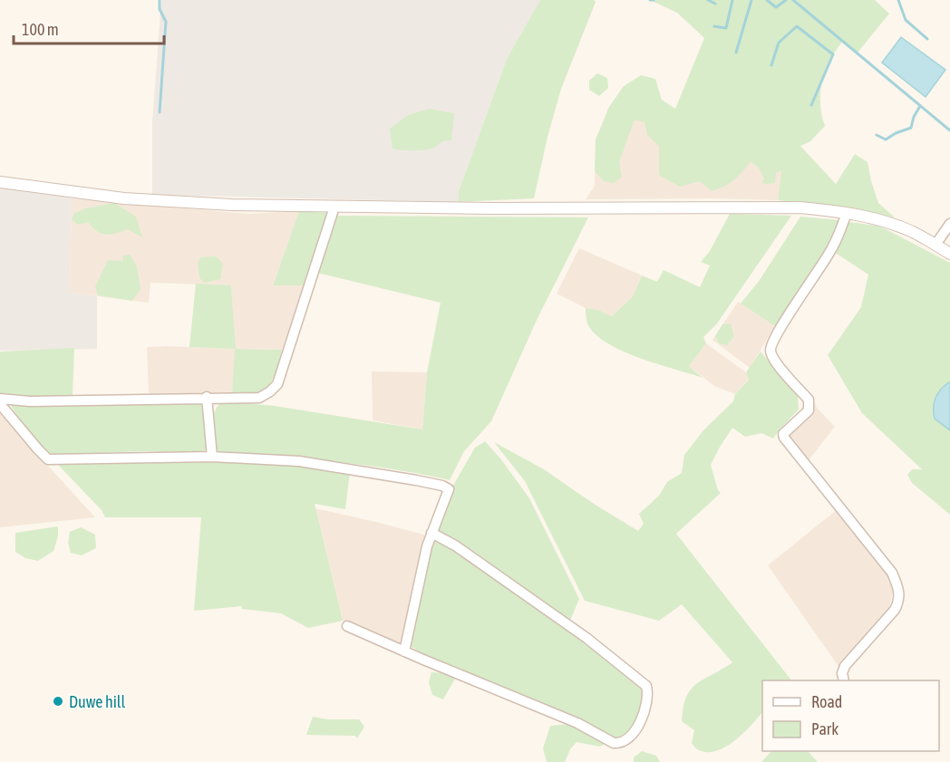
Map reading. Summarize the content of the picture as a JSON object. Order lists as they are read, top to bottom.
{
  "places": ["Duwe hill"],
  "legend": ["Road", "Park"],
  "scale_bar": "100 m"
}
